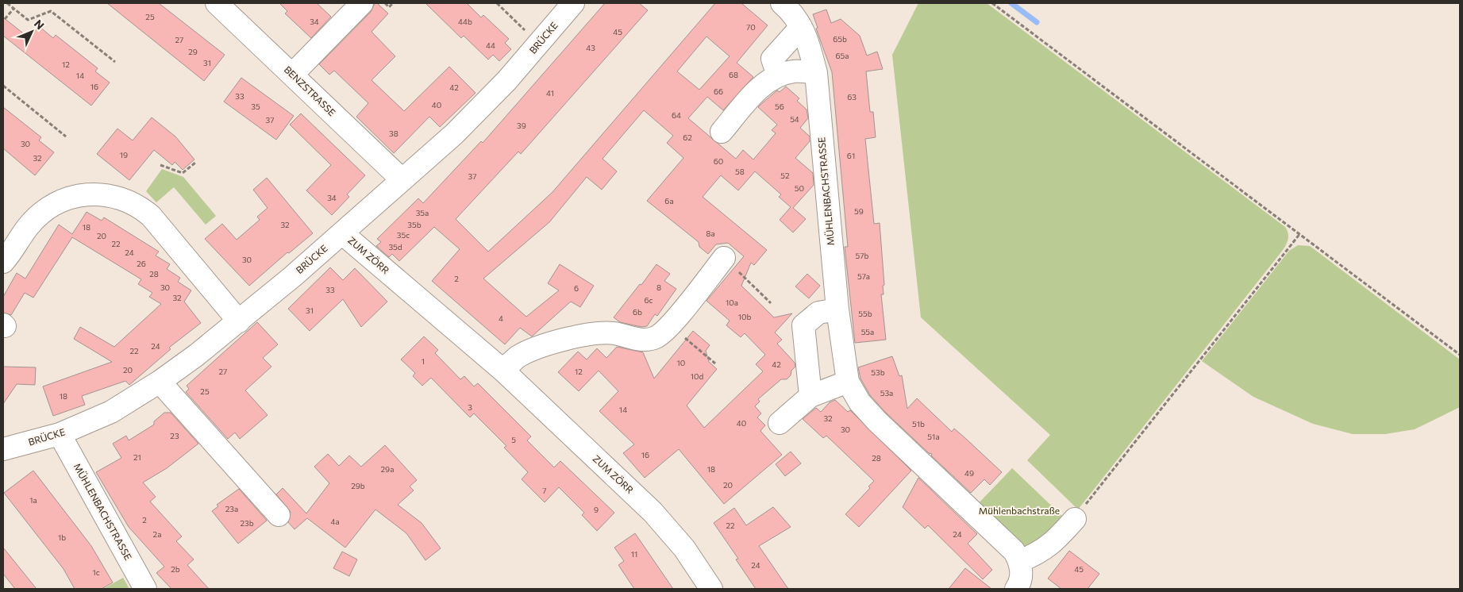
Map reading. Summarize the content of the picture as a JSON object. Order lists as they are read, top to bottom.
{
  "streets": {
    "street": [
      "BRÜCKE",
      "BENZSTRASSE",
      "MÜHLENBACHSTRASSE",
      "ZUM ZÖRR"
    ]
  },
  "crossings": [
    ["BRÜCKE", "BENZSTRASSE"],
    ["BRÜCKE", "MÜHLENBACHSTRASSE"],
    ["BRÜCKE", "ZUM ZÖRR"]
  ],
  "parks": ["Mühlenbachstraße"],
  "house_numbers": [
    "25",
    "34",
    "44b",
    "70",
    "45",
    "65b",
    "27",
    "44",
    "43",
    "29",
    "65a",
    "31",
    "12",
    "68",
    "14",
    "16",
    "42",
    "66",
    "41",
    "33",
    "63",
    "40",
    "35",
    "56",
    "64",
    "54",
    "37",
    "39",
    "38",
    "62",
    "30",
    "19",
    "61",
    "32",
    "60",
    "58",
    "52",
    "37",
    "50",
    "34",
    "6a",
    "59",
    "35a",
    "32",
    "35b",
    "18",
    "8a",
    "35c",
    "20",
    "22",
    "35d",
    "24",
    "57b",
    "30",
    "26",
    "28",
    "57a",
    "2",
    "30",
    "8",
    "6",
    "33",
    "32",
    "6c",
    "10a",
    "31",
    "6b",
    "55b",
    "10b",
    "4",
    "55a",
    "24",
    "22",
    "1",
    "10",
    "42",
    "20",
    "27",
    "12",
    "53b",
    "10d",
    "25",
    "53a",
    "18",
    "3",
    "14",
    "32",
    "40",
    "51b",
    "30",
    "23",
    "51a",
    "5",
    "16",
    "21",
    "28",
    "29a",
    "18",
    "49",
    "20",
    "29b",
    "7",
    "1a",
    "23a",
    "9",
    "2",
    "4a",
    "23b",
    "22",
    "2a",
    "24",
    "1b",
    "11",
    "24",
    "2b",
    "45",
    "1c"
  ],
  "north": "top right"
}
